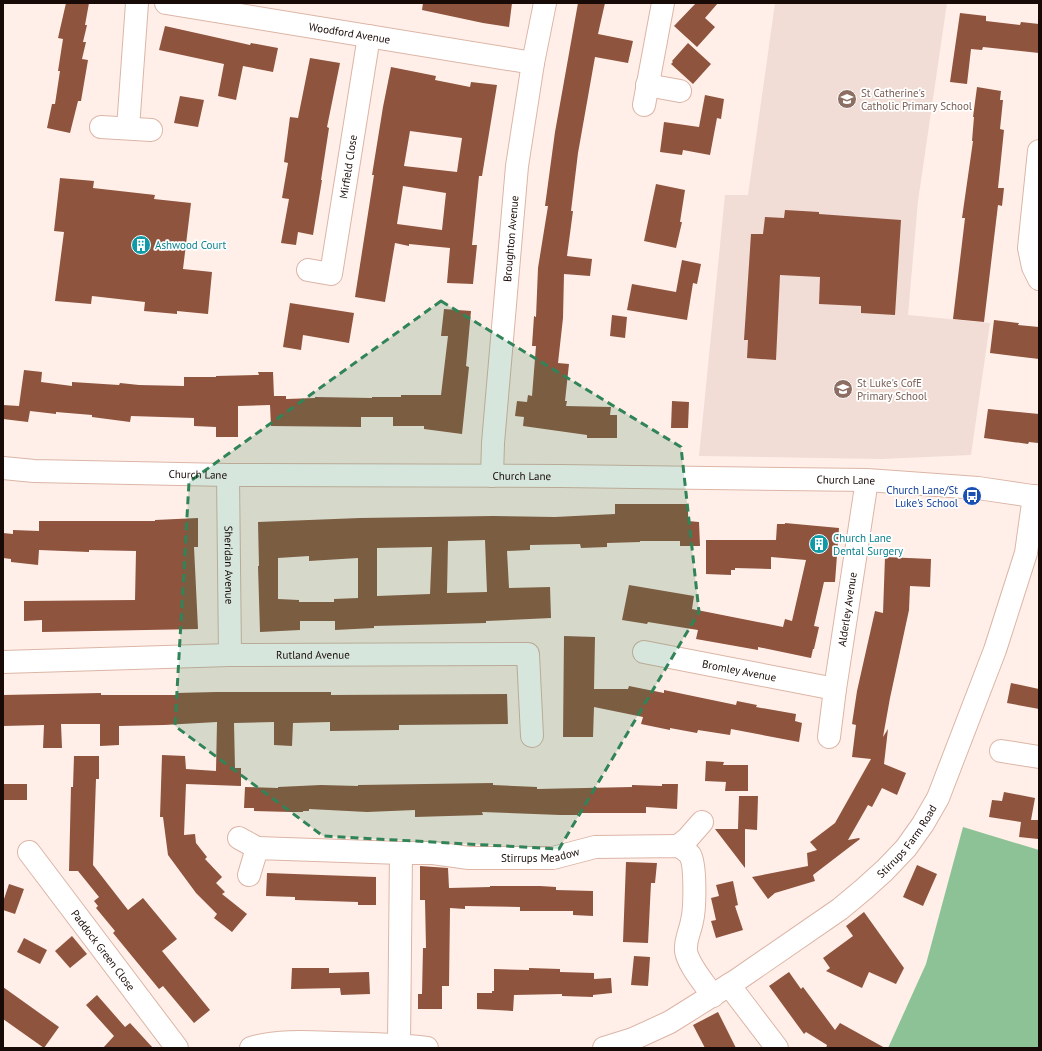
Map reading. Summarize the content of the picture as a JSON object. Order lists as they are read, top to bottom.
{
  "streets": {
    "street": [
      "Woodford Avenue",
      "Mirfield Close",
      "Broughton Avenue",
      "Church Lane",
      "Sheridan Avenue",
      "Alderley Avenue",
      "Rutland Avenue",
      "Bromley Avenue",
      "Stirrups Farm Road",
      "Stirrups Meadow",
      "Paddock Green Close"
    ]
  },
  "crossings": [
    ["Woodford Avenue", "Mirfield Close"],
    ["Woodford Avenue", "Broughton Avenue"],
    ["Broughton Avenue", "Church Lane"],
    ["Church Lane", "Sheridan Avenue"],
    ["Church Lane", "Alderley Avenue"],
    ["Church Lane", "Stirrups Farm Road"],
    ["Sheridan Avenue", "Rutland Avenue"],
    ["Alderley Avenue", "Bromley Avenue"]
  ],
  "places": {
    "school or university": ["St Catherine's Catholic Primary School", "St Luke's CofE Primary School"],
    "building": ["Ashwood Court", "Church Lane Dental Surgery"],
    "bus stop": ["Church Lane/St Luke's School"]
  }
}
